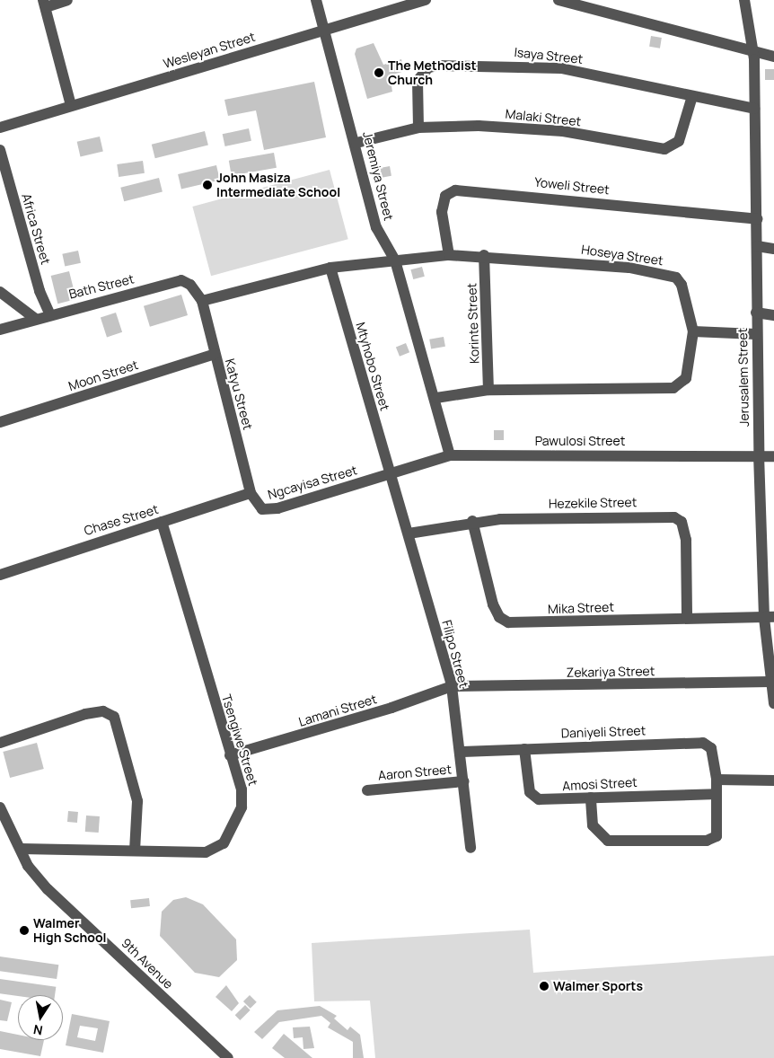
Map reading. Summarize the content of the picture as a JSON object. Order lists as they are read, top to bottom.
{
  "streets": {
    "street": [
      "Wesleyan Street",
      "Isaya Street",
      "Malaki Street",
      "Jeremiya Street",
      "Yoweli Street",
      "Africa Street",
      "Hoseya Street",
      "Bath Street",
      "Korinte Street",
      "Mtyhobo Street",
      "Moon Street",
      "Jerusalem Street",
      "Katyu Street",
      "Pawulosi Street",
      "Ngcayisa Street",
      "Hezekile Street",
      "Chase Street",
      "Mika Street",
      "Filipo Street",
      "Zekariya Street",
      "Lamani Street",
      "Daniyeli Street",
      "Tsengiwe Street",
      "Aaron Street",
      "Amosi Street",
      "9th Avenue"
    ]
  },
  "crossings": [
    ["Wesleyan Street", "Jeremiya Street"],
    ["Isaya Street", "Malaki Street"],
    ["Isaya Street", "Jerusalem Street"],
    ["Malaki Street", "Jeremiya Street"],
    ["Jeremiya Street", "Hoseya Street"],
    ["Jeremiya Street", "Pawulosi Street"],
    ["Yoweli Street", "Hoseya Street"],
    ["Yoweli Street", "Jerusalem Street"],
    ["Africa Street", "Bath Street"],
    ["Hoseya Street", "Korinte Street"],
    ["Bath Street", "Katyu Street"],
    ["Mtyhobo Street", "Pawulosi Street"],
    ["Mtyhobo Street", "Ngcayisa Street"],
    ["Mtyhobo Street", "Filipo Street"],
    ["Moon Street", "Katyu Street"],
    ["Jerusalem Street", "Pawulosi Street"],
    ["Jerusalem Street", "Mika Street"],
    ["Jerusalem Street", "Zekariya Street"],
    ["Katyu Street", "Ngcayisa Street"],
    ["Katyu Street", "Chase Street"],
    ["Pawulosi Street", "Ngcayisa Street"],
    ["Pawulosi Street", "Filipo Street"],
    ["Ngcayisa Street", "Chase Street"],
    ["Ngcayisa Street", "Filipo Street"],
    ["Hezekile Street", "Mika Street"],
    ["Hezekile Street", "Filipo Street"],
    ["Chase Street", "Tsengiwe Street"],
    ["Filipo Street", "Zekariya Street"],
    ["Filipo Street", "Lamani Street"],
    ["Filipo Street", "Daniyeli Street"],
    ["Filipo Street", "Aaron Street"],
    ["Zekariya Street", "Lamani Street"],
    ["Lamani Street", "Tsengiwe Street"],
    ["Daniyeli Street", "Amosi Street"],
    ["Tsengiwe Street", "9th Avenue"]
  ],
  "places": [
    "The Methodist Church",
    "John Masiza Intermediate School",
    "Walmer High School",
    "Walmer Sports"
  ],
  "north": "bottom"
}
